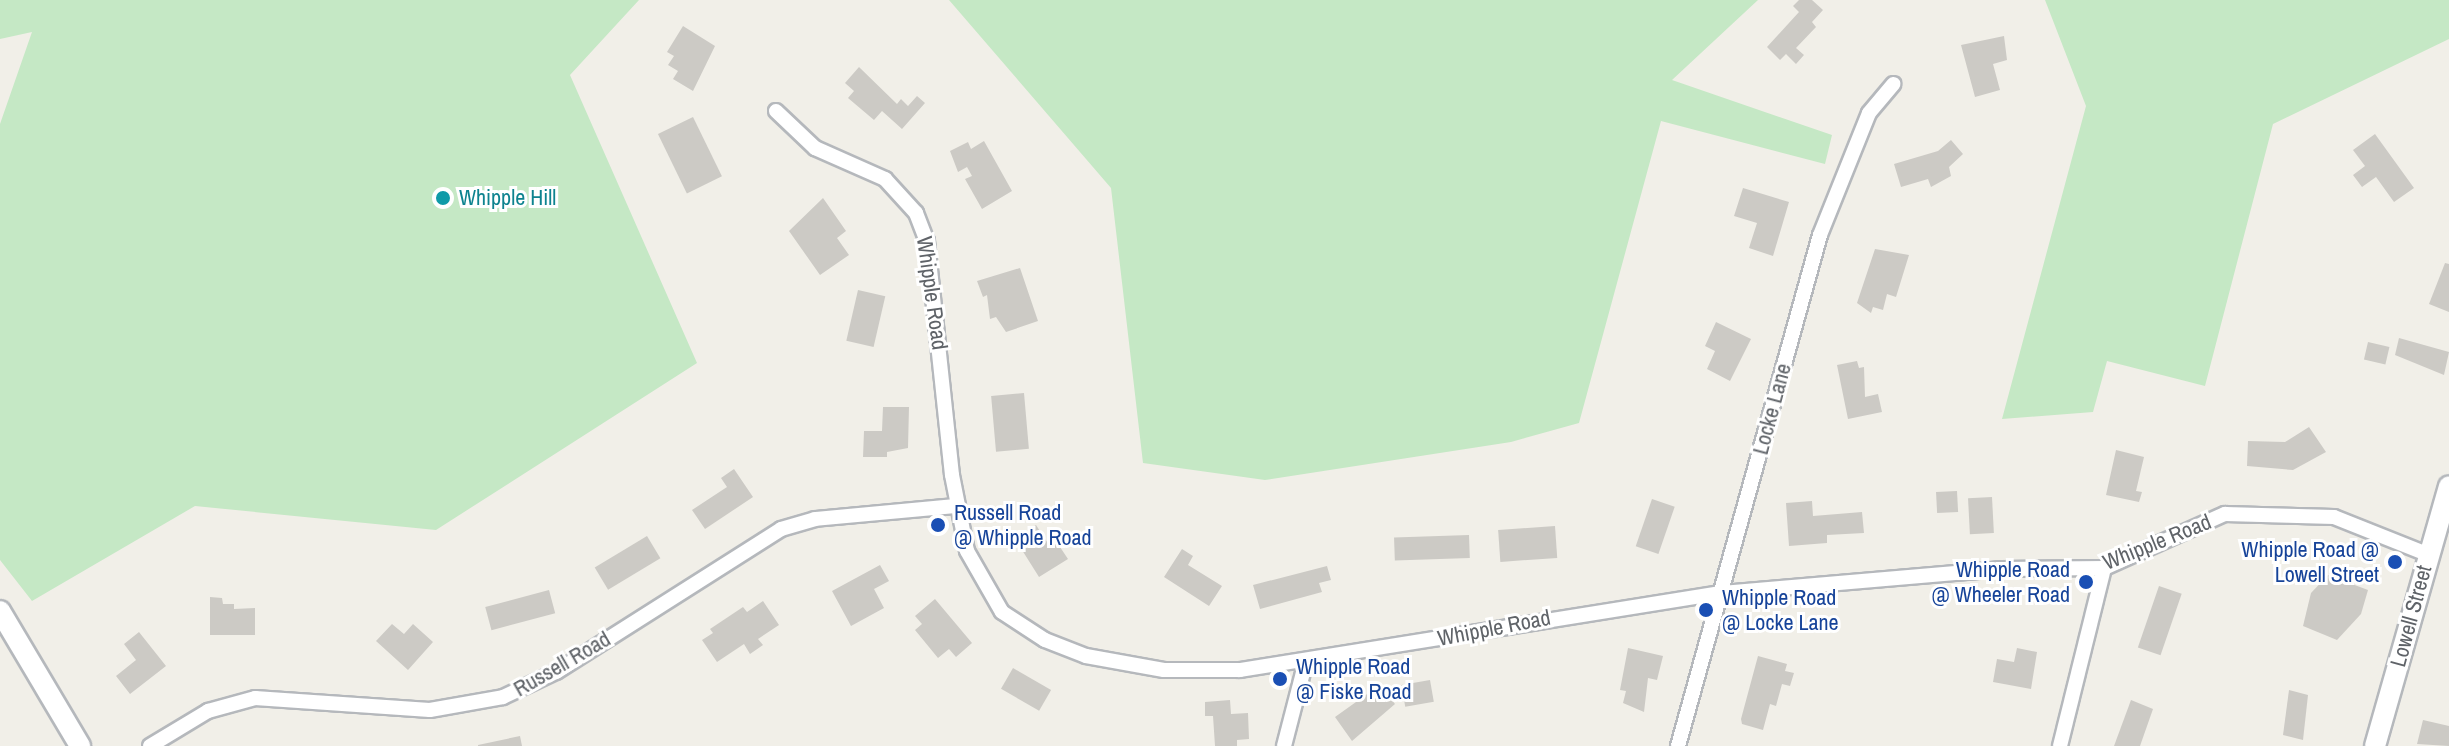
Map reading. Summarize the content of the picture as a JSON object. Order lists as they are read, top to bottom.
{
  "streets": {
    "main road": ["Lowell Street"],
    "street": ["Whipple Road", "Locke Lane", "Russell Road"]
  },
  "crossings": [
    ["Whipple Road", "Locke Lane"],
    ["Whipple Road", "Lowell Street"],
    ["Whipple Road", "Russell Road"]
  ],
  "places": [
    "Whipple Hill",
    "Russell Road @ Whipple Road",
    "Whipple Road @ Lowell Street",
    "Whipple Road @ Wheeler Road",
    "Whipple Road @ Locke Lane",
    "Whipple Road @ Fiske Road"
  ]
}
